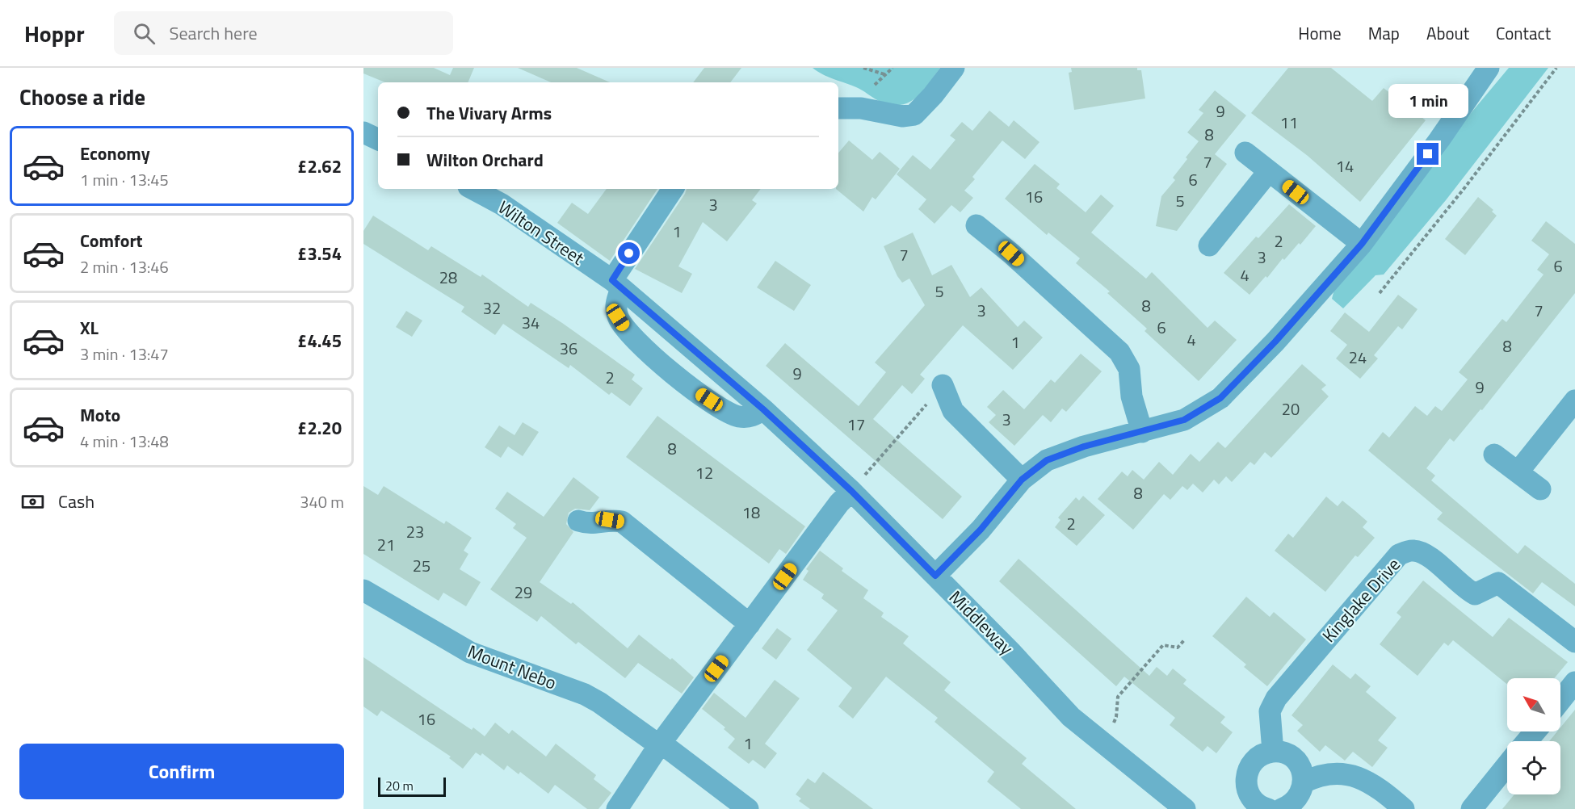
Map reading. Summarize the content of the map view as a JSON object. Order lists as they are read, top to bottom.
{
  "streets": {
    "street": [
      "Wilton Street",
      "Kinglake Drive",
      "Middleway",
      "Mount Nebo"
    ]
  },
  "crossings": [
    ["Wilton Street", "Middleway"]
  ],
  "house_numbers": [
    "9",
    "11",
    "8",
    "7",
    "14",
    "6",
    "16",
    "5",
    "3",
    "1",
    "2",
    "7",
    "3",
    "6",
    "4",
    "28",
    "5",
    "8",
    "32",
    "3",
    "7",
    "34",
    "6",
    "4",
    "1",
    "8",
    "36",
    "24",
    "9",
    "2",
    "9",
    "20",
    "3",
    "17",
    "8",
    "12",
    "8",
    "18",
    "2",
    "23",
    "21",
    "25",
    "29",
    "16",
    "1"
  ],
  "scale_bar": "20 m",
  "north": "top left",
  "page": {
    "header": "Hoppr",
    "search": "Search here",
    "nav": [
      "Home",
      "Map",
      "About",
      "Contact"
    ],
    "heading": "Choose a ride",
    "banner": ["The Vivary Arms", "Wilton Orchard"],
    "bubble": "1 min",
    "list": [
      {
        "name": "Economy",
        "note": "1 min · 13:45",
        "value": "£2.62"
      },
      {
        "name": "Comfort",
        "note": "2 min · 13:46",
        "value": "£3.54"
      },
      {
        "name": "XL",
        "note": "3 min · 13:47",
        "value": "£4.45"
      },
      {
        "name": "Moto",
        "note": "4 min · 13:48",
        "value": "£2.20"
      }
    ],
    "pay": ["Cash", "340 m"],
    "buttons": "Confirm",
    "scale": "20 m"
  }
}
